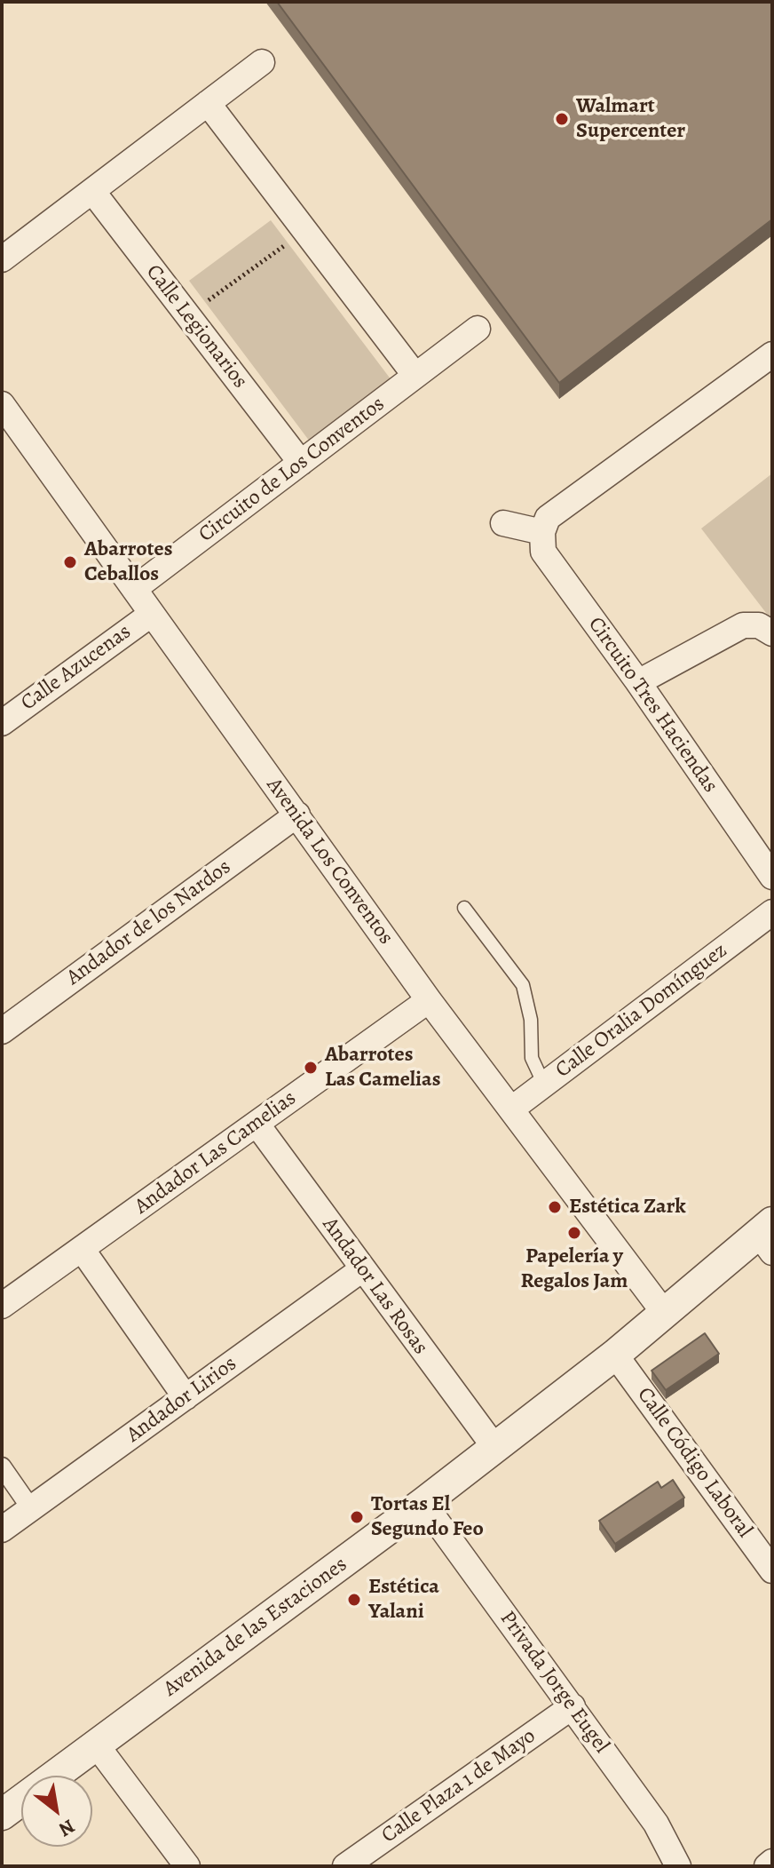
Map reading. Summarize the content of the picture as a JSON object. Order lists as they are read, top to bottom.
{
  "streets": {
    "street": [
      "Calle Legionarios",
      "Circuito de Los Conventos",
      "Calle Azucenas",
      "Circuito Tres Haciendas",
      "Avenida Los Conventos",
      "Andador de los Nardos",
      "Calle Oralia Domínguez",
      "Andador Las Camelias",
      "Andador Las Rosas",
      "Andador Lirios",
      "Calle Código Laboral",
      "Avenida de las Estaciones",
      "Privada Jorge Eugel",
      "Calle Plaza 1 de Mayo"
    ]
  },
  "crossings": [
    ["Calle Legionarios", "Circuito de Los Conventos"],
    ["Circuito de Los Conventos", "Avenida Los Conventos"],
    ["Calle Azucenas", "Avenida Los Conventos"],
    ["Avenida Los Conventos", "Andador de los Nardos"],
    ["Avenida Los Conventos", "Calle Oralia Domínguez"],
    ["Avenida Los Conventos", "Andador Las Camelias"],
    ["Avenida Los Conventos", "Avenida de las Estaciones"],
    ["Andador Las Camelias", "Andador Las Rosas"],
    ["Andador Las Rosas", "Andador Lirios"],
    ["Andador Las Rosas", "Avenida de las Estaciones"],
    ["Calle Código Laboral", "Avenida de las Estaciones"],
    ["Avenida de las Estaciones", "Privada Jorge Eugel"],
    ["Privada Jorge Eugel", "Calle Plaza 1 de Mayo"]
  ],
  "places": [
    "Walmart Supercenter",
    "Abarrotes Ceballos",
    "Abarrotes Las Camelias",
    "Estética Zark",
    "Papelería y Regalos Jam",
    "Tortas El Segundo Feo",
    "Estética Yalani"
  ],
  "north": "bottom right"
}
